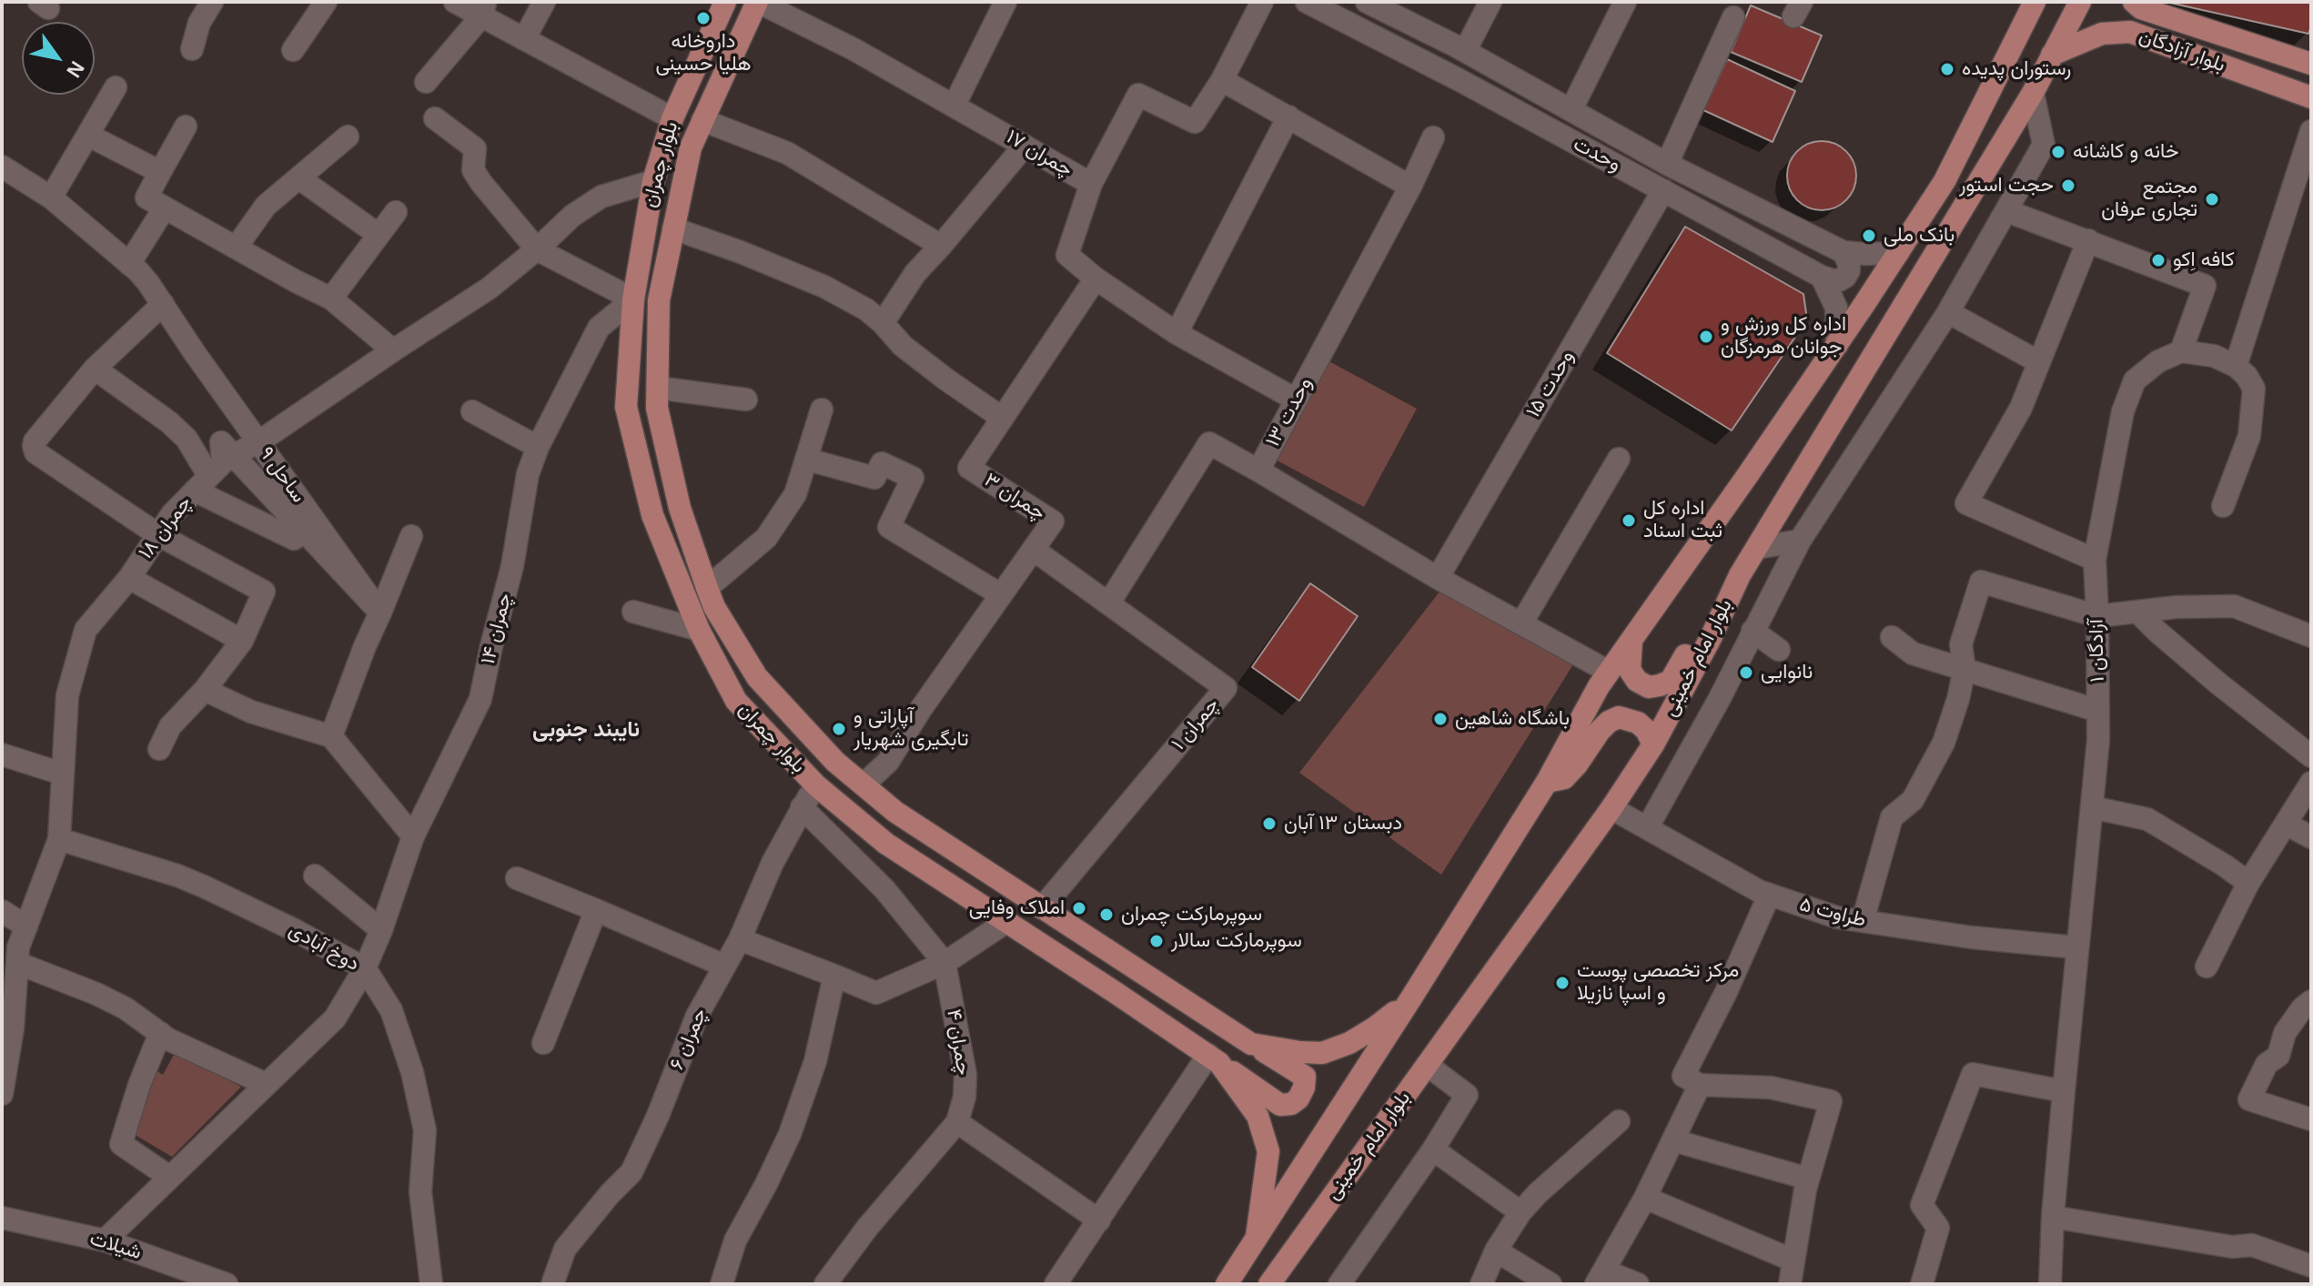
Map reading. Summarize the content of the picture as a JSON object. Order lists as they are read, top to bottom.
{
  "streets": {
    "main road": ["بلوار آزادگان", "بلوار چمران", "بلوار امام خمینی"],
    "street": [
      "چمران ۱۷",
      "وحدت",
      "وحدت ۱۵",
      "وحدت ۱۳",
      "ساحل ۹",
      "چمران ۳",
      "چمران ۱۸",
      "چمران ۱۴",
      "آزادگان ۱",
      "چمران ۱",
      "طراوت ۵",
      "دوخ آبادی",
      "چمران ۶",
      "چمران ۴",
      "شیلات"
    ]
  },
  "crossings": [
    ["بلوار آزادگان", "بلوار امام خمینی"],
    ["چمران ۱۷", "بلوار چمران"],
    ["چمران ۱۷", "وحدت ۱۳"],
    ["چمران ۱۷", "چمران ۳"],
    ["وحدت", "وحدت ۱۵"],
    ["وحدت", "بلوار امام خمینی"],
    ["بلوار چمران", "چمران ۳"],
    ["بلوار چمران", "چمران ۱۸"],
    ["بلوار چمران", "چمران ۱۴"],
    ["بلوار چمران", "بلوار امام خمینی"],
    ["بلوار چمران", "چمران ۱"],
    ["بلوار چمران", "چمران ۶"],
    ["وحدت ۱۳", "چمران ۱"],
    ["ساحل ۹", "چمران ۱۸"],
    ["چمران ۳", "چمران ۱"],
    ["چمران ۱۸", "دوخ آبادی"],
    ["چمران ۱۴", "دوخ آبادی"],
    ["چمران ۱۴", "شیلات"],
    ["آزادگان ۱", "طراوت ۵"],
    ["بلوار امام خمینی", "طراوت ۵"],
    ["چمران ۶", "چمران ۴"]
  ],
  "districts": ["نایبند جنوبی"],
  "places": [
    "داروخانه هلیا حسینی",
    "رستوران پدیده",
    "خانه و کاشانه",
    "حجت استور",
    "مجتمع تجاری عرفان",
    "بانک ملی",
    "کافه اِکو",
    "اداره کل ورزش و جوانان هرمزگان",
    "اداره کل ثبت اسناد",
    "نانوایی",
    "باشگاه شاهین",
    "آپاراتی و تابگیری شهریار",
    "دبستان ۱۳ آبان",
    "املاک وفایی",
    "سوپرمارکت چمران",
    "سوپرمارکت سالار",
    "مرکز تخصصی پوست و اسپا نازیلا"
  ],
  "north": "bottom right"
}
